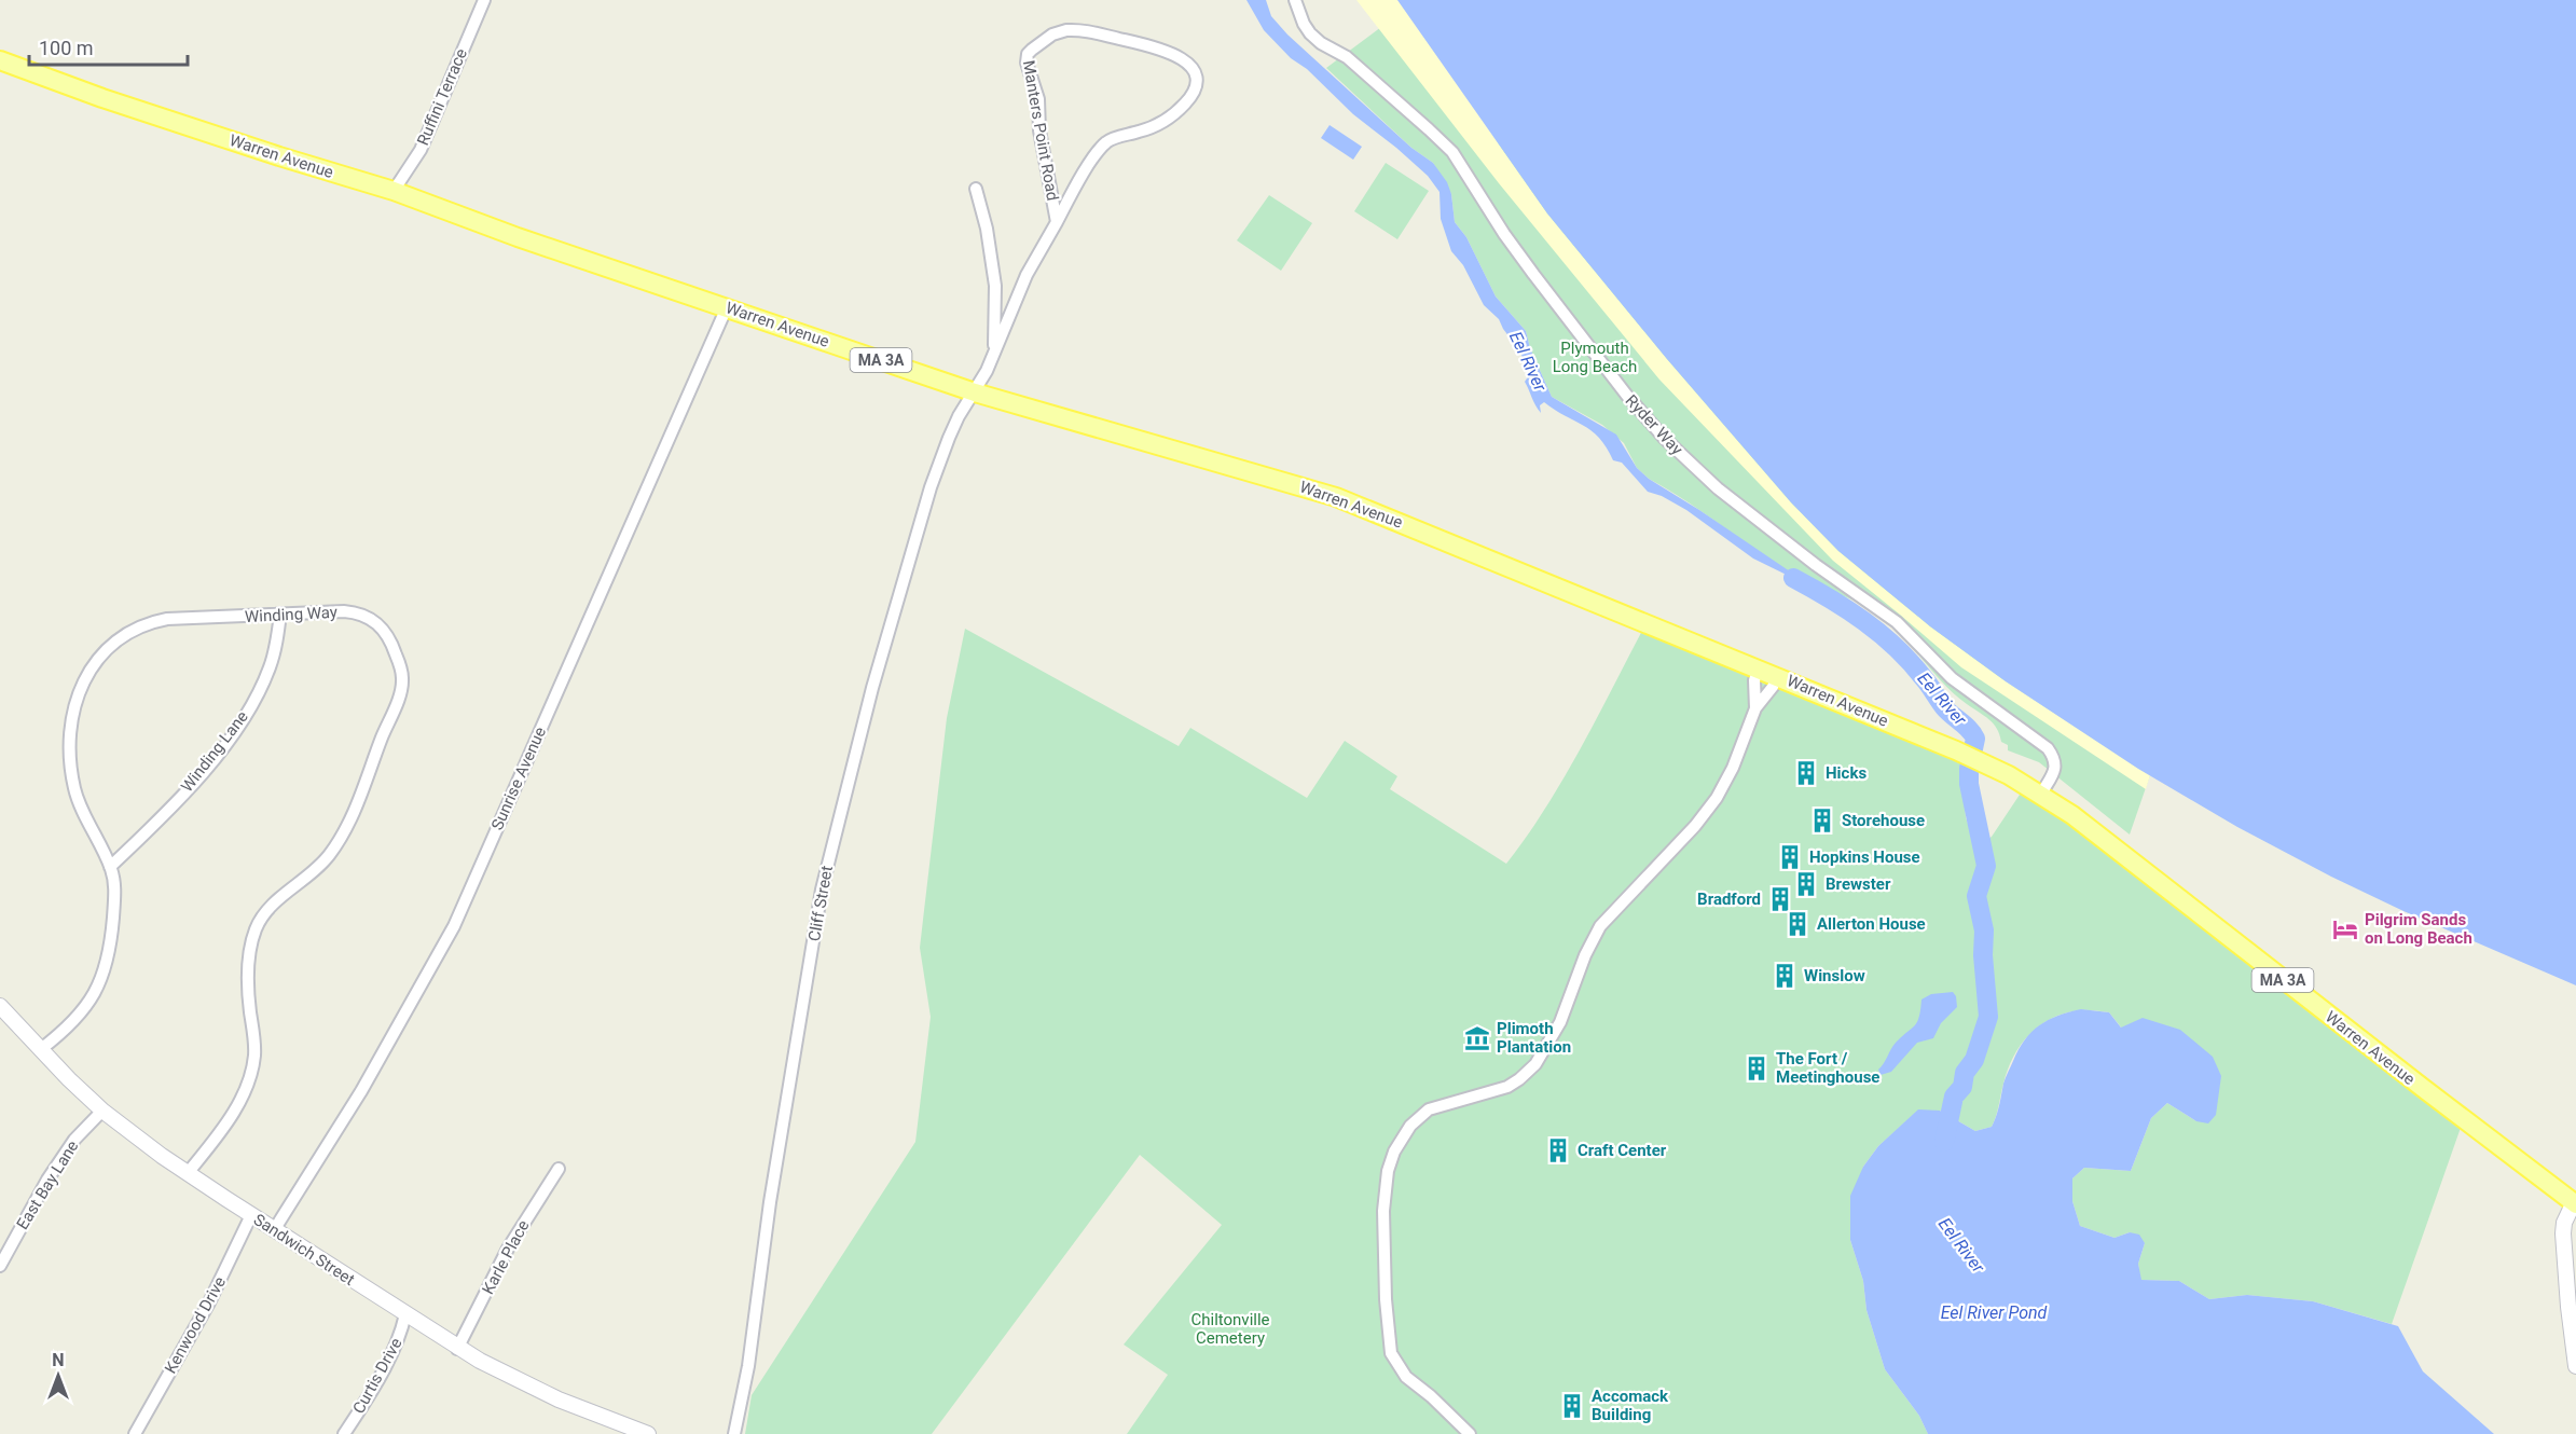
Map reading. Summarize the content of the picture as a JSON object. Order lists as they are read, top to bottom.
{
  "streets": {
    "main road": ["Warren Avenue", "MA 3A"],
    "street": [
      "Ruffini Terrace",
      "Manters Point Road",
      "Ryder Way",
      "Winding Way",
      "Winding Lane",
      "Sunrise Avenue",
      "Cliff Street",
      "East Bay Lane",
      "Sandwich Street",
      "Karle Place",
      "Kenwood Drive",
      "Curtis Drive"
    ]
  },
  "crossings": [
    ["Ruffini Terrace", "Warren Avenue"],
    ["Manters Point Road", "Warren Avenue"],
    ["Manters Point Road", "Cliff Street"],
    ["Warren Avenue", "Ryder Way"],
    ["Warren Avenue", "Sunrise Avenue"],
    ["Warren Avenue", "Cliff Street"],
    ["Winding Way", "Winding Lane"],
    ["Winding Way", "Sandwich Street"],
    ["Sunrise Avenue", "Sandwich Street"],
    ["East Bay Lane", "Sandwich Street"],
    ["Sandwich Street", "Karle Place"],
    ["Sandwich Street", "Kenwood Drive"],
    ["Sandwich Street", "Curtis Drive"]
  ],
  "water": ["Eel River", "Eel River Pond"],
  "parks": ["Plymouth Long Beach", "Chiltonville Cemetery"],
  "places": {
    "building": [
      "Hicks",
      "Storehouse",
      "Hopkins House",
      "Brewster",
      "Bradford",
      "Allerton House",
      "Winslow",
      "The Fort / Meetinghouse",
      "Craft Center",
      "Accomack Building"
    ],
    "hotel": ["Pilgrim Sands on Long Beach"],
    "museum": ["Plimoth Plantation"]
  },
  "scale_bar": "100 m",
  "north": "top"
}
